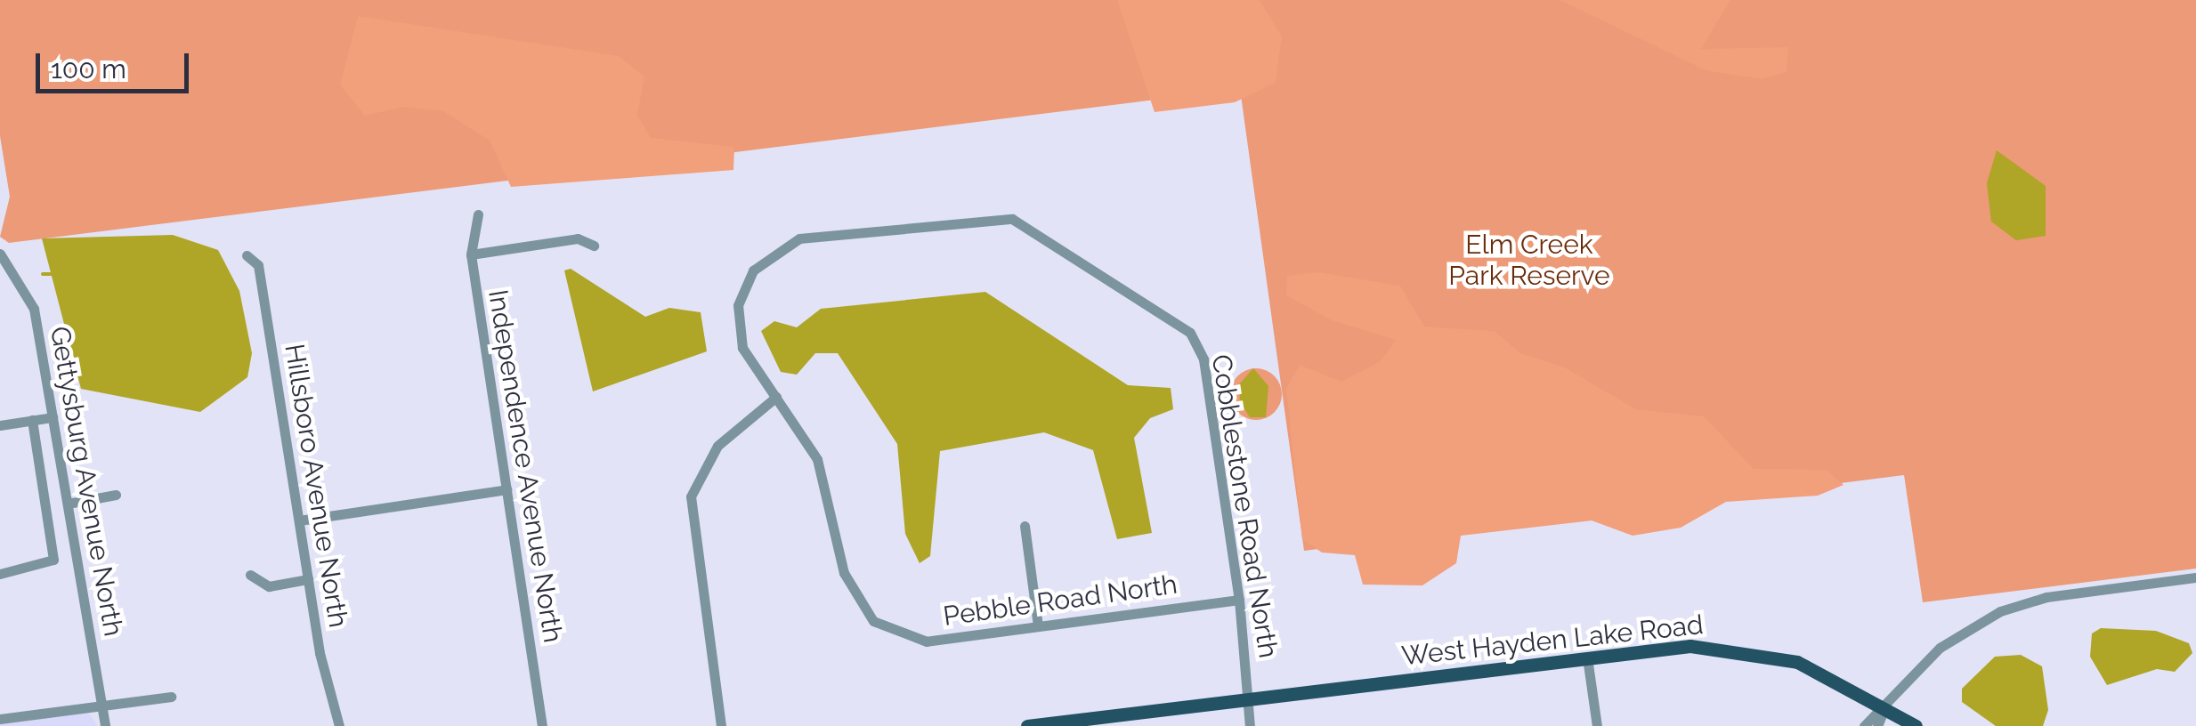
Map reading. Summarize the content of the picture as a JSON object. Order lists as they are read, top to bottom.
{
  "streets": {
    "main road": ["West Hayden Lake Road"],
    "street": [
      "Independence Avenue North",
      "Gettysburg Avenue North",
      "Hillsboro Avenue North",
      "Cobblestone Road North",
      "Pebble Road North"
    ]
  },
  "crossings": [
    ["Cobblestone Road North", "Pebble Road North"],
    ["Cobblestone Road North", "West Hayden Lake Road"]
  ],
  "parks": ["Elm Creek Park Reserve"],
  "scale_bar": "100 m"
}
